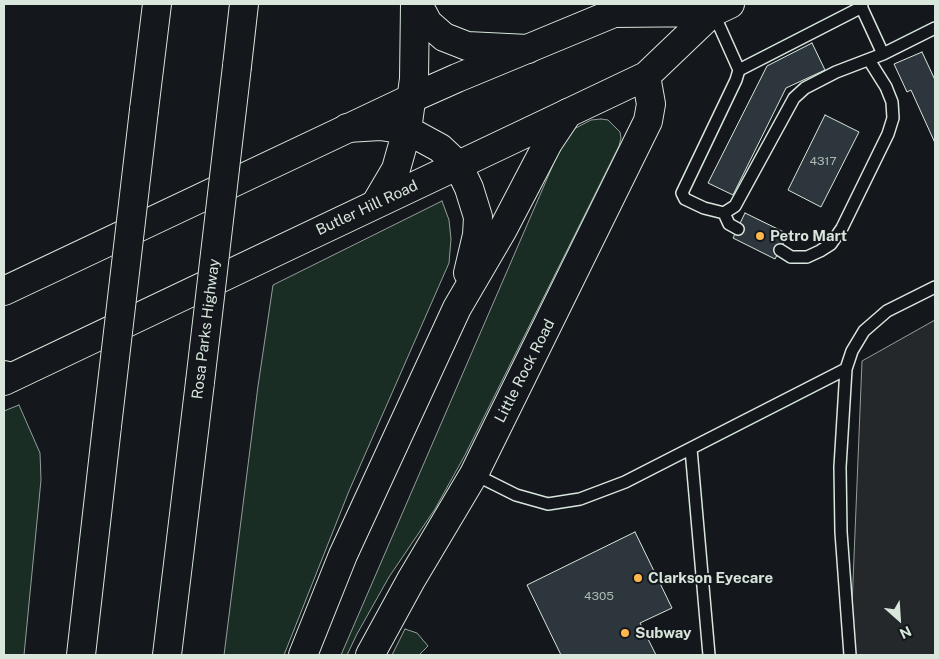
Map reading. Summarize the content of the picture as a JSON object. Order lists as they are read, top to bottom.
{
  "streets": {
    "main road": ["Butler Hill Road", "Rosa Parks Highway", "Little Rock Road"]
  },
  "crossings": [
    ["Butler Hill Road", "Little Rock Road"]
  ],
  "places": ["Petro Mart", "Clarkson Eyecare", "Subway"],
  "house_numbers": ["4317", "4305"],
  "north": "bottom right"
}
